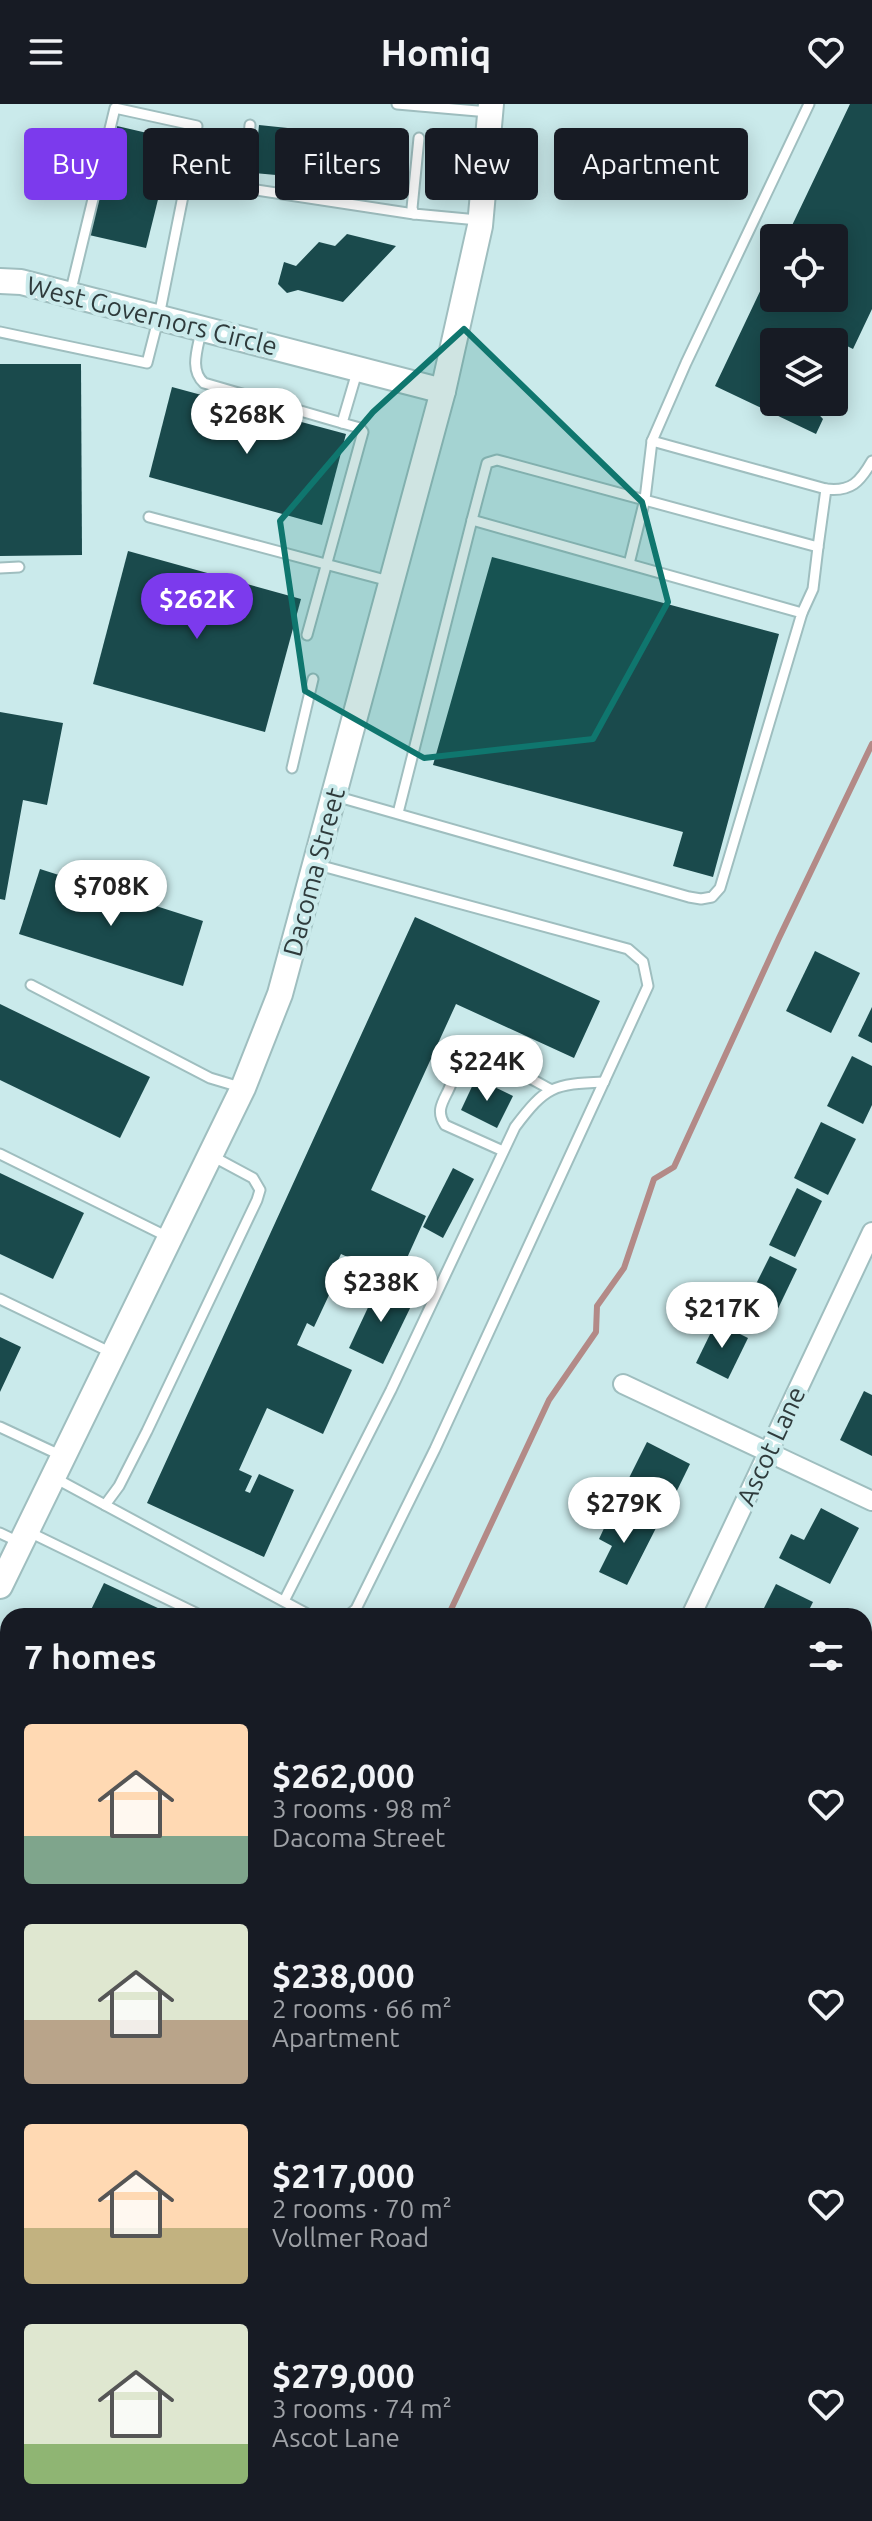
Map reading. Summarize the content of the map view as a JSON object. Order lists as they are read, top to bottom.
{
  "streets": {
    "main road": ["West Governors Circle", "Dacoma Street"],
    "street": ["Ascot Lane"]
  },
  "crossings": [
    ["West Governors Circle", "Dacoma Street"]
  ],
  "page": {
    "header": "Homiq",
    "chip": [
      "Buy",
      "Rent",
      "Filters",
      "New",
      "Apartment"
    ],
    "price": [
      "$268K",
      "$262K",
      "$708K",
      "$224K",
      "$238K",
      "$217K",
      "$279K"
    ],
    "heading": "7 homes",
    "list": [
      {
        "name": "$262,000",
        "note": "3 rooms · 98 m² · Dacoma Street"
      },
      {
        "name": "$238,000",
        "note": "2 rooms · 66 m² · Apartment"
      },
      {
        "name": "$217,000",
        "note": "2 rooms · 70 m² · Vollmer Road"
      },
      {
        "name": "$279,000",
        "note": "3 rooms · 74 m² · Ascot Lane"
      }
    ]
  }
}
